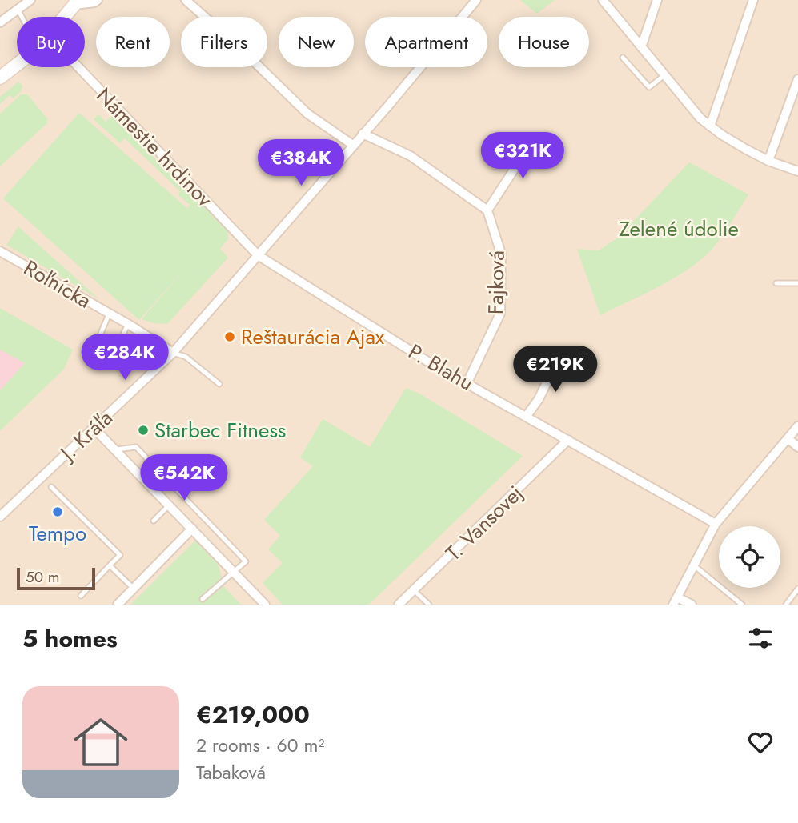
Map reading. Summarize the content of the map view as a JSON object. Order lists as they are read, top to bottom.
{
  "streets": {
    "street": [
      "Námestie hrdinov",
      "Fajková",
      "Roľnícka",
      "P. Blahu",
      "J. Kráľa",
      "T. Vansovej"
    ]
  },
  "crossings": [
    ["Námestie hrdinov", "P. Blahu"],
    ["Námestie hrdinov", "J. Kráľa"],
    ["Fajková", "P. Blahu"],
    ["Roľnícka", "J. Kráľa"],
    ["P. Blahu", "J. Kráľa"],
    ["P. Blahu", "T. Vansovej"]
  ],
  "parks": ["Zelené údolie"],
  "places": ["Reštaurácia Ajax", "Starbec Fitness", "Tempo"],
  "scale_bar": "50 m",
  "page": {
    "chip": [
      "Buy",
      "Rent",
      "Filters",
      "New",
      "Apartment",
      "House"
    ],
    "price": [
      "€321K",
      "€384K",
      "€284K",
      "€219K",
      "€542K"
    ],
    "scale": "50 m",
    "heading": "5 homes",
    "list": [
      {
        "name": "€219,000",
        "note": "2 rooms · 60 m² · Tabaková"
      }
    ]
  }
}
